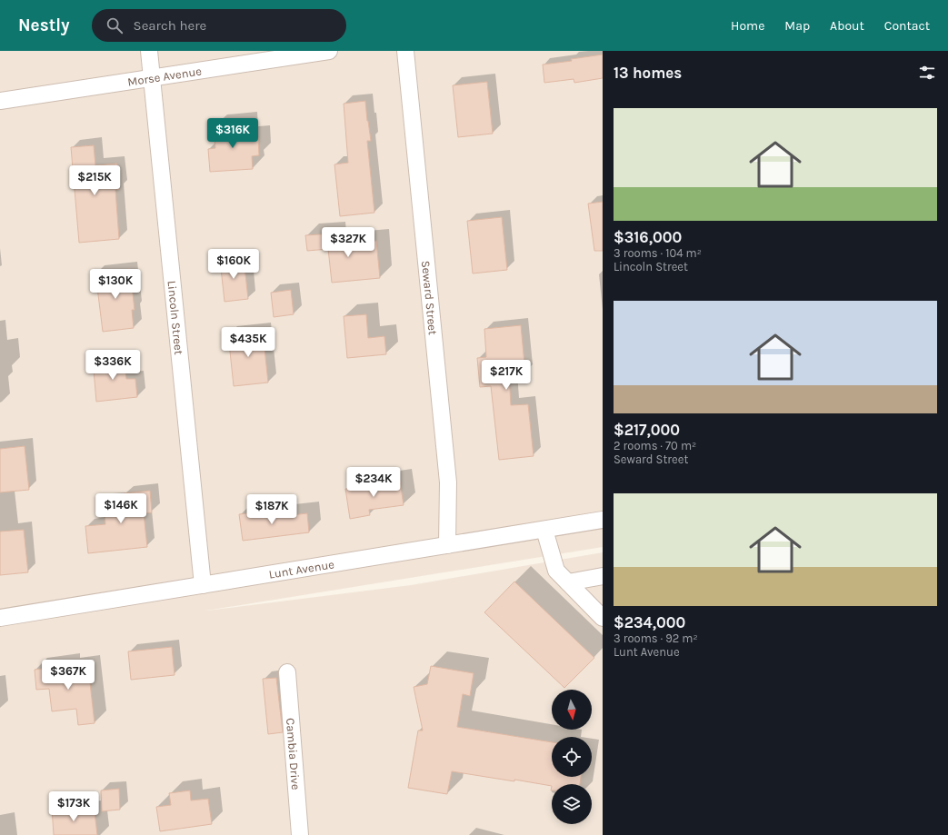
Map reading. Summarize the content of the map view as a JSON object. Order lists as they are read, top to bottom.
{
  "streets": {
    "street": [
      "Morse Avenue",
      "Seward Street",
      "Lincoln Street",
      "Lunt Avenue",
      "Cambia Drive"
    ]
  },
  "crossings": [
    ["Morse Avenue", "Lincoln Street"],
    ["Seward Street", "Lunt Avenue"],
    ["Lincoln Street", "Lunt Avenue"]
  ],
  "north": "bottom",
  "page": {
    "header": "Nestly",
    "search": "Search here",
    "nav": [
      "Home",
      "Map",
      "About",
      "Contact"
    ],
    "heading": "13 homes",
    "list": [
      {
        "name": "$316,000",
        "note": "3 rooms · 104 m² · Lincoln Street"
      },
      {
        "name": "$217,000",
        "note": "2 rooms · 70 m² · Seward Street"
      },
      {
        "name": "$234,000",
        "note": "3 rooms · 92 m² · Lunt Avenue"
      }
    ],
    "price": [
      "$316K",
      "$215K",
      "$327K",
      "$160K",
      "$130K",
      "$435K",
      "$336K",
      "$217K",
      "$234K",
      "$146K",
      "$187K",
      "$367K",
      "$173K"
    ]
  }
}
